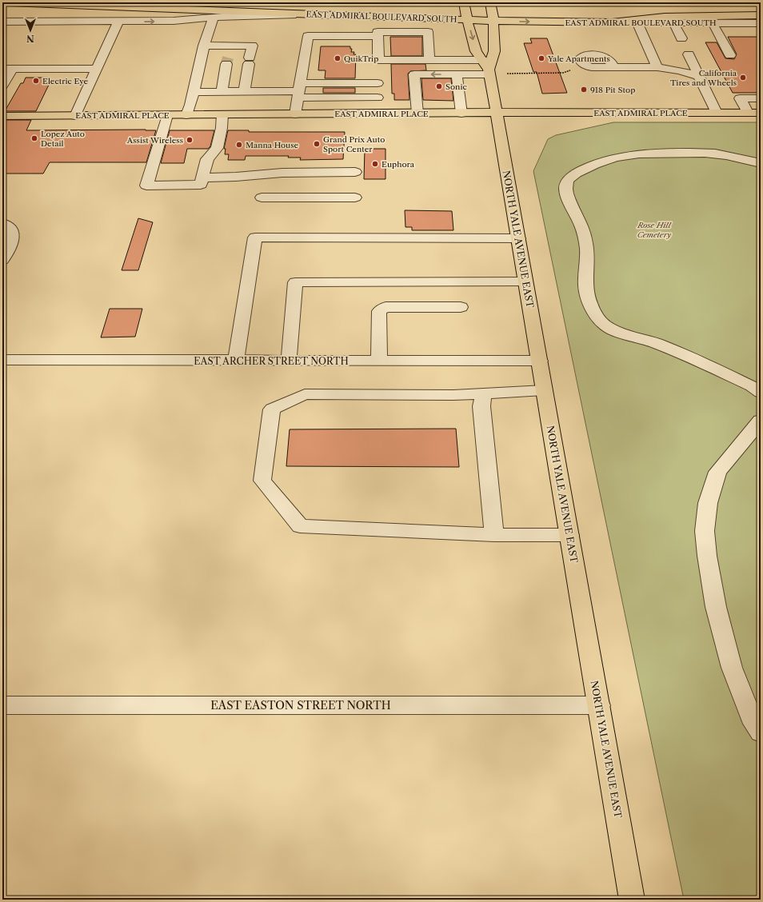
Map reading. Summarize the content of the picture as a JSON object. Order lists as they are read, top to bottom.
{
  "streets": {
    "main road": ["EAST ADMIRAL BOULEVARD SOUTH", "EAST ADMIRAL PLACE", "NORTH YALE AVENUE EAST"],
    "street": ["EAST ARCHER STREET NORTH", "EAST EASTON STREET NORTH"]
  },
  "crossings": [
    ["EAST ADMIRAL PLACE", "NORTH YALE AVENUE EAST"],
    ["NORTH YALE AVENUE EAST", "EAST ARCHER STREET NORTH"],
    ["NORTH YALE AVENUE EAST", "EAST EASTON STREET NORTH"]
  ],
  "parks": ["Rose Hill Cemetery"],
  "places": [
    "QuikTrip",
    "Yale Apartments",
    "California Tires and Wheels",
    "Electric Eye",
    "Sonic",
    "918 Pit Stop",
    "Lopez Auto Detail",
    "Assist Wireless",
    "Grand Prix Auto Sport Center",
    "Manna House",
    "Euphora"
  ],
  "north": "bottom"
}
